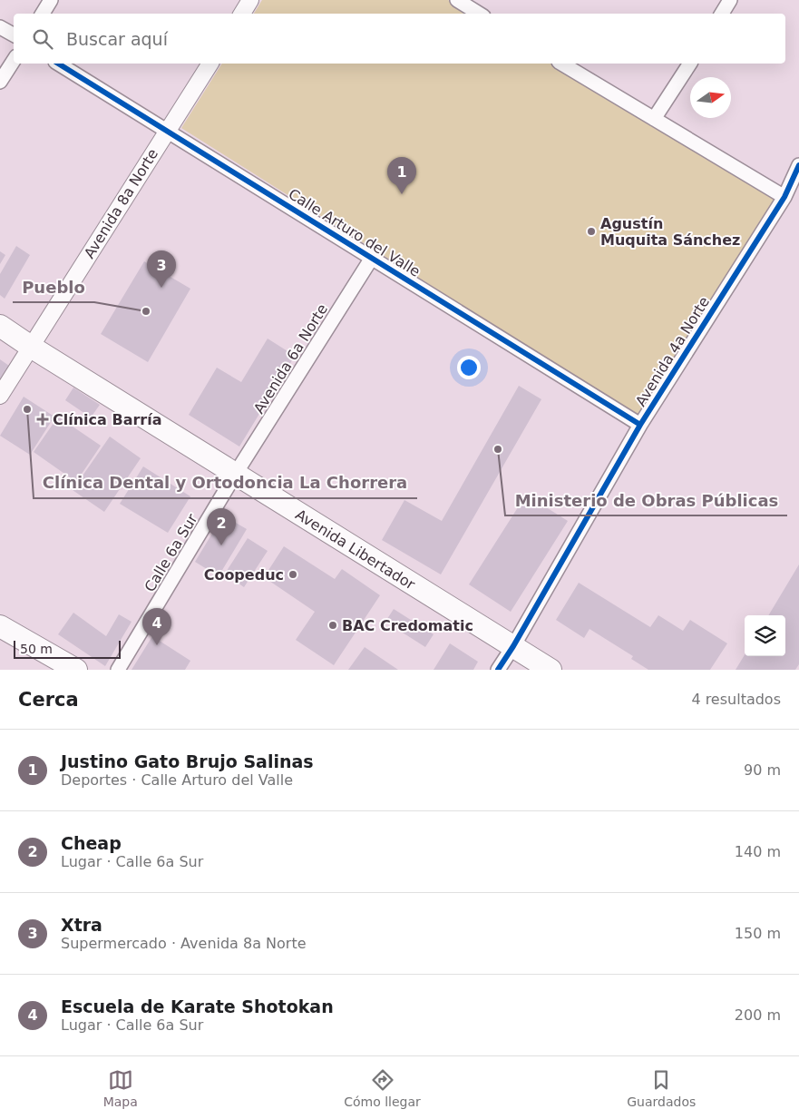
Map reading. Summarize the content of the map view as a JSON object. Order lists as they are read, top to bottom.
{
  "streets": {
    "highway": ["Avenida Libertador"],
    "street": [
      "Avenida 8a Norte",
      "Calle Arturo del Valle",
      "Avenida 4a Norte",
      "Avenida 6a Norte",
      "Calle 6a Sur"
    ]
  },
  "crossings": [
    ["Avenida 8a Norte", "Calle Arturo del Valle"],
    ["Avenida 8a Norte", "Avenida Libertador"],
    ["Calle Arturo del Valle", "Avenida 4a Norte"],
    ["Calle Arturo del Valle", "Avenida 6a Norte"],
    ["Avenida 4a Norte", "Avenida Libertador"],
    ["Avenida 6a Norte", "Avenida Libertador"],
    ["Avenida 6a Norte", "Calle 6a Sur"],
    ["Avenida Libertador", "Calle 6a Sur"]
  ],
  "places": {
    "other": [
      "Agustín Muquita Sánchez",
      "Pueblo",
      "Clínica Dental y Ortodoncia La Chorrera",
      "Ministerio de Obras Públicas",
      "Coopeduc",
      "BAC Credomatic"
    ],
    "health": ["Clínica Barría"]
  },
  "scale_bar": "50 m",
  "north": "right",
  "page": {
    "search": "Buscar aquí",
    "pins": [
      "1",
      "3",
      "2",
      "4"
    ],
    "scale": "50 m",
    "heading": ["Cerca", "4 resultados"],
    "list": [
      {
        "mark": "1",
        "name": "Justino Gato Brujo Salinas",
        "note": "Deportes · Calle Arturo del Valle",
        "value": "90 m"
      },
      {
        "mark": "2",
        "name": "Cheap",
        "note": "Lugar · Calle 6a Sur",
        "value": "140 m"
      },
      {
        "mark": "3",
        "name": "Xtra",
        "note": "Supermercado · Avenida 8a Norte",
        "value": "150 m"
      },
      {
        "mark": "4",
        "name": "Escuela de Karate Shotokan",
        "note": "Lugar · Calle 6a Sur",
        "value": "200 m"
      }
    ],
    "nav": ["Mapa", "Cómo llegar", "Guardados"]
  }
}
